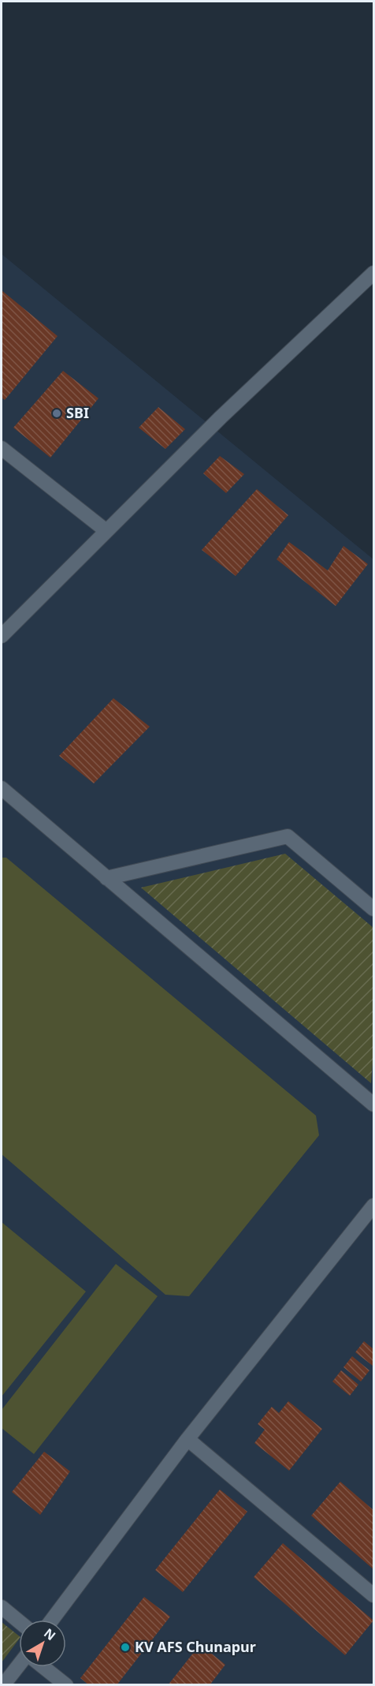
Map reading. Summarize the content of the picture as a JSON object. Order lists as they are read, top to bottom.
{
  "places": ["SBI", "KV AFS Chunapur"],
  "north": "top right"
}
